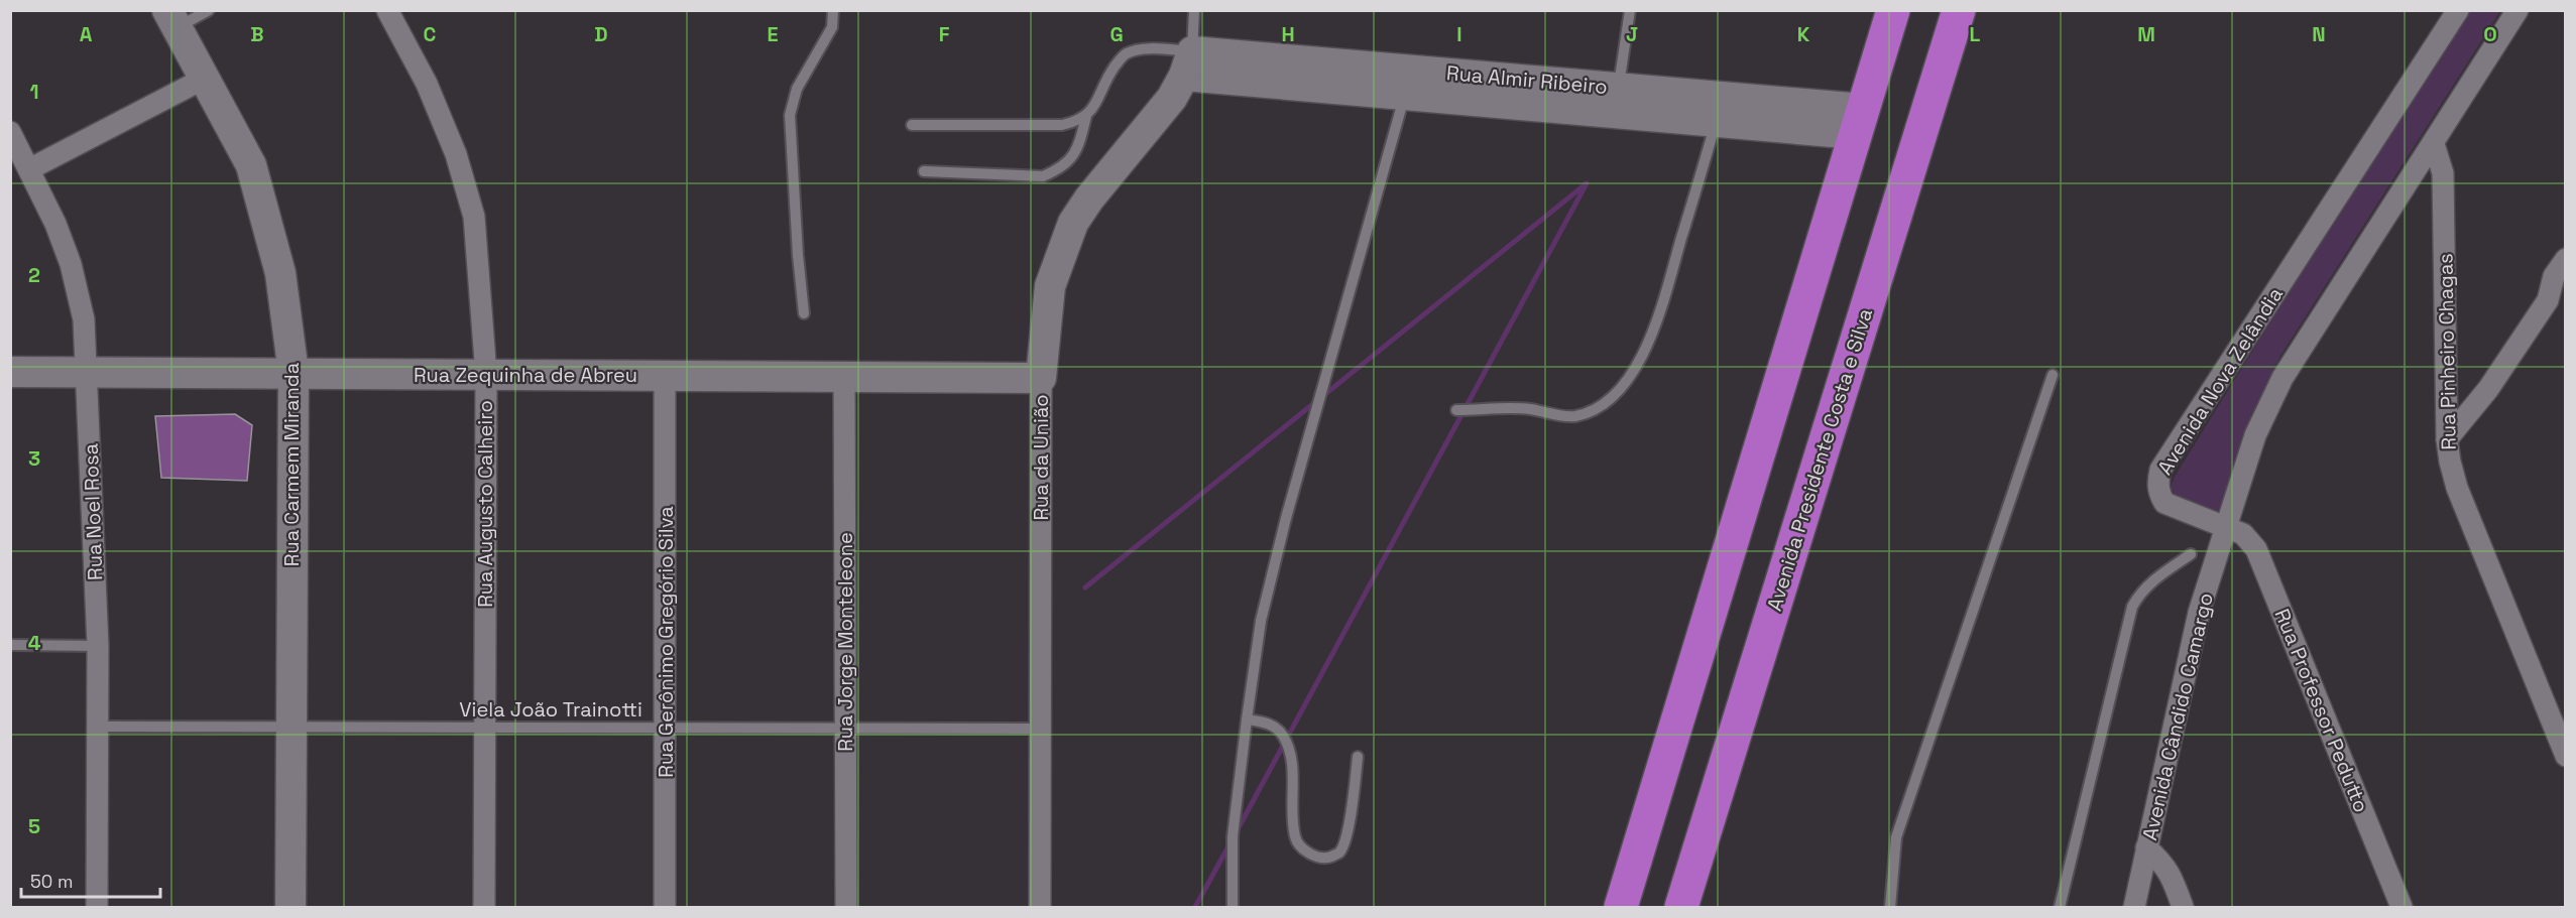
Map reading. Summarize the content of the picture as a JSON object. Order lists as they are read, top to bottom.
{
  "streets": {
    "highway": ["Avenida Presidente Costa e Silva"],
    "street": [
      "Rua Almir Ribeiro",
      "Rua Pinheiro Chagas",
      "Rua Zequinha de Abreu",
      "Avenida Nova Zelândia",
      "Rua da União",
      "Rua Carmem Miranda",
      "Rua Augusto Calheiro",
      "Rua Noel Rosa",
      "Rua Gerônimo Gregório Silva",
      "Rua Jorge Monteleone",
      "Rua Professor Pedutto",
      "Avenida Cândido Camargo"
    ],
    "lane": ["Viela João Trainotti"]
  },
  "crossings": [
    ["Rua Almir Ribeiro", "Rua da União"],
    ["Rua Zequinha de Abreu", "Rua da União"],
    ["Rua Zequinha de Abreu", "Rua Carmem Miranda"],
    ["Rua Zequinha de Abreu", "Rua Augusto Calheiro"],
    ["Rua Zequinha de Abreu", "Rua Noel Rosa"],
    ["Rua Zequinha de Abreu", "Rua Gerônimo Gregório Silva"],
    ["Rua Zequinha de Abreu", "Rua Jorge Monteleone"],
    ["Avenida Nova Zelândia", "Rua Professor Pedutto"],
    ["Avenida Nova Zelândia", "Avenida Cândido Camargo"],
    ["Rua da União", "Viela João Trainotti"],
    ["Rua Carmem Miranda", "Viela João Trainotti"],
    ["Rua Augusto Calheiro", "Viela João Trainotti"],
    ["Rua Noel Rosa", "Viela João Trainotti"],
    ["Rua Gerônimo Gregório Silva", "Viela João Trainotti"],
    ["Rua Jorge Monteleone", "Viela João Trainotti"],
    ["Rua Professor Pedutto", "Avenida Cândido Camargo"]
  ],
  "scale_bar": "50 m",
  "grid": {
    "columns": [
      "A",
      "B",
      "C",
      "D",
      "E",
      "F",
      "G",
      "H",
      "I",
      "J",
      "K",
      "L",
      "M",
      "N",
      "O"
    ],
    "rows": [
      "1",
      "2",
      "3",
      "4",
      "5"
    ]
  }
}
